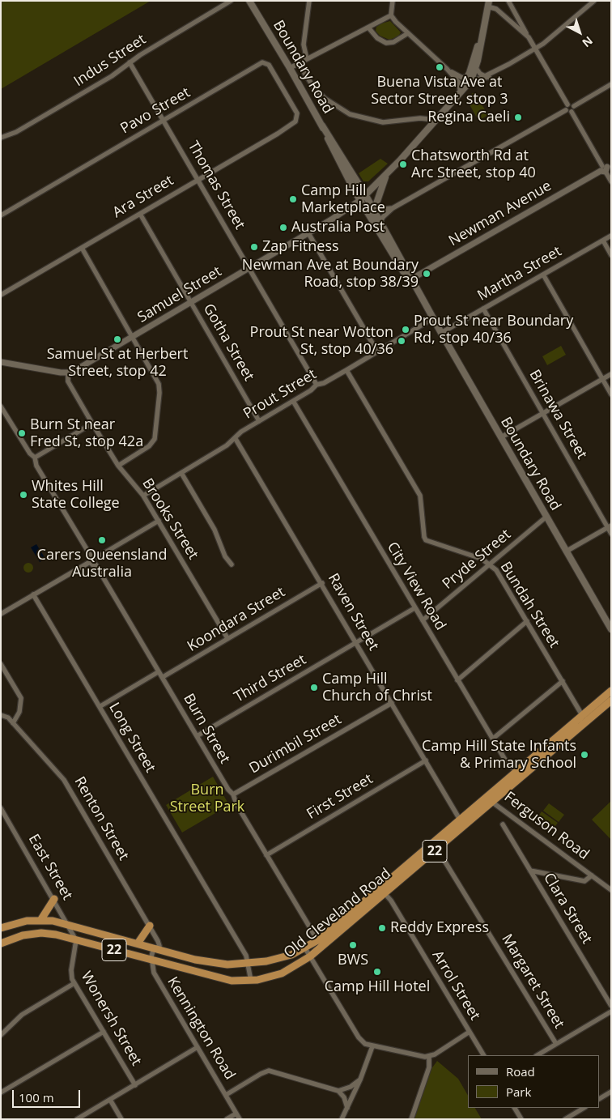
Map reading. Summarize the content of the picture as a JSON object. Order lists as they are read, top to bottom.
{
  "streets": {
    "highway": ["22", "Old Cleveland Road"],
    "main road": ["Boundary Road"],
    "street": [
      "Indus Street",
      "Pavo Street",
      "Thomas Street",
      "Ara Street",
      "Newman Avenue",
      "Martha Street",
      "Samuel Street",
      "Gotha Street",
      "Prout Street",
      "Brinawa Street",
      "Brooks Street",
      "Pryde Street",
      "City View Road",
      "Bundah Street",
      "Raven Street",
      "Koondara Street",
      "Third Street",
      "Burn Street",
      "Long Street",
      "Durimbil Street",
      "First Street",
      "Renton Street",
      "Ferguson Road",
      "East Street",
      "Clara Street",
      "Margaret Street",
      "Arrol Street",
      "Wonersh Street",
      "Kennington Road"
    ]
  },
  "crossings": [
    ["Indus Street", "Thomas Street"],
    ["Boundary Road", "Newman Avenue"],
    ["Boundary Road", "Martha Street"],
    ["Boundary Road", "Samuel Street"],
    ["Boundary Road", "Prout Street"],
    ["Boundary Road", "Pryde Street"],
    ["Pavo Street", "Thomas Street"],
    ["Pavo Street", "Ara Street"],
    ["Thomas Street", "Ara Street"],
    ["Thomas Street", "Samuel Street"],
    ["Thomas Street", "Prout Street"],
    ["Ara Street", "Gotha Street"],
    ["Martha Street", "Brinawa Street"],
    ["Samuel Street", "Gotha Street"],
    ["Samuel Street", "Brooks Street"],
    ["Gotha Street", "Prout Street"],
    ["Prout Street", "Brooks Street"],
    ["Prout Street", "City View Road"],
    ["Prout Street", "Bundah Street"],
    ["Prout Street", "Raven Street"],
    ["Brooks Street", "Koondara Street"],
    ["Pryde Street", "City View Road"],
    ["Pryde Street", "Bundah Street"],
    ["City View Road", "Old Cleveland Road"],
    ["Bundah Street", "Old Cleveland Road"],
    ["Raven Street", "Koondara Street"],
    ["Raven Street", "Third Street"],
    ["Raven Street", "Durimbil Street"],
    ["Raven Street", "First Street"],
    ["Raven Street", "Old Cleveland Road"],
    ["Koondara Street", "Burn Street"],
    ["Third Street", "Burn Street"],
    ["Burn Street", "Durimbil Street"],
    ["Burn Street", "First Street"],
    ["Burn Street", "Old Cleveland Road"],
    ["Long Street", "Old Cleveland Road"],
    ["Renton Street", "Old Cleveland Road"],
    ["Ferguson Road", "Old Cleveland Road"],
    ["East Street", "Old Cleveland Road"],
    ["East Street", "Wonersh Street"],
    ["Old Cleveland Road", "Margaret Street"],
    ["Old Cleveland Road", "Arrol Street"],
    ["Old Cleveland Road", "Wonersh Street"],
    ["Old Cleveland Road", "Kennington Road"]
  ],
  "parks": ["Burn Street Park"],
  "places": [
    "Buena Vista Ave at Sector Street, stop 3",
    "Regina Caeli",
    "Chatsworth Rd at Arc Street, stop 40",
    "Camp Hill Marketplace",
    "Australia Post",
    "Zap Fitness",
    "Newman Ave at Boundary Road, stop 38/39",
    "Prout St near Boundary Rd, stop 40/36",
    "Samuel St at Herbert Street, stop 42",
    "Prout St near Wotton St, stop 40/36",
    "Burn St near Fred St, stop 42a",
    "Whites Hill State College",
    "Carers Queensland Australia",
    "Camp Hill Church of Christ",
    "Camp Hill State Infants & Primary School",
    "Reddy Express",
    "BWS",
    "Camp Hill Hotel"
  ],
  "legend": ["Road", "Park"],
  "scale_bar": "100 m",
  "north": "bottom right"
}
